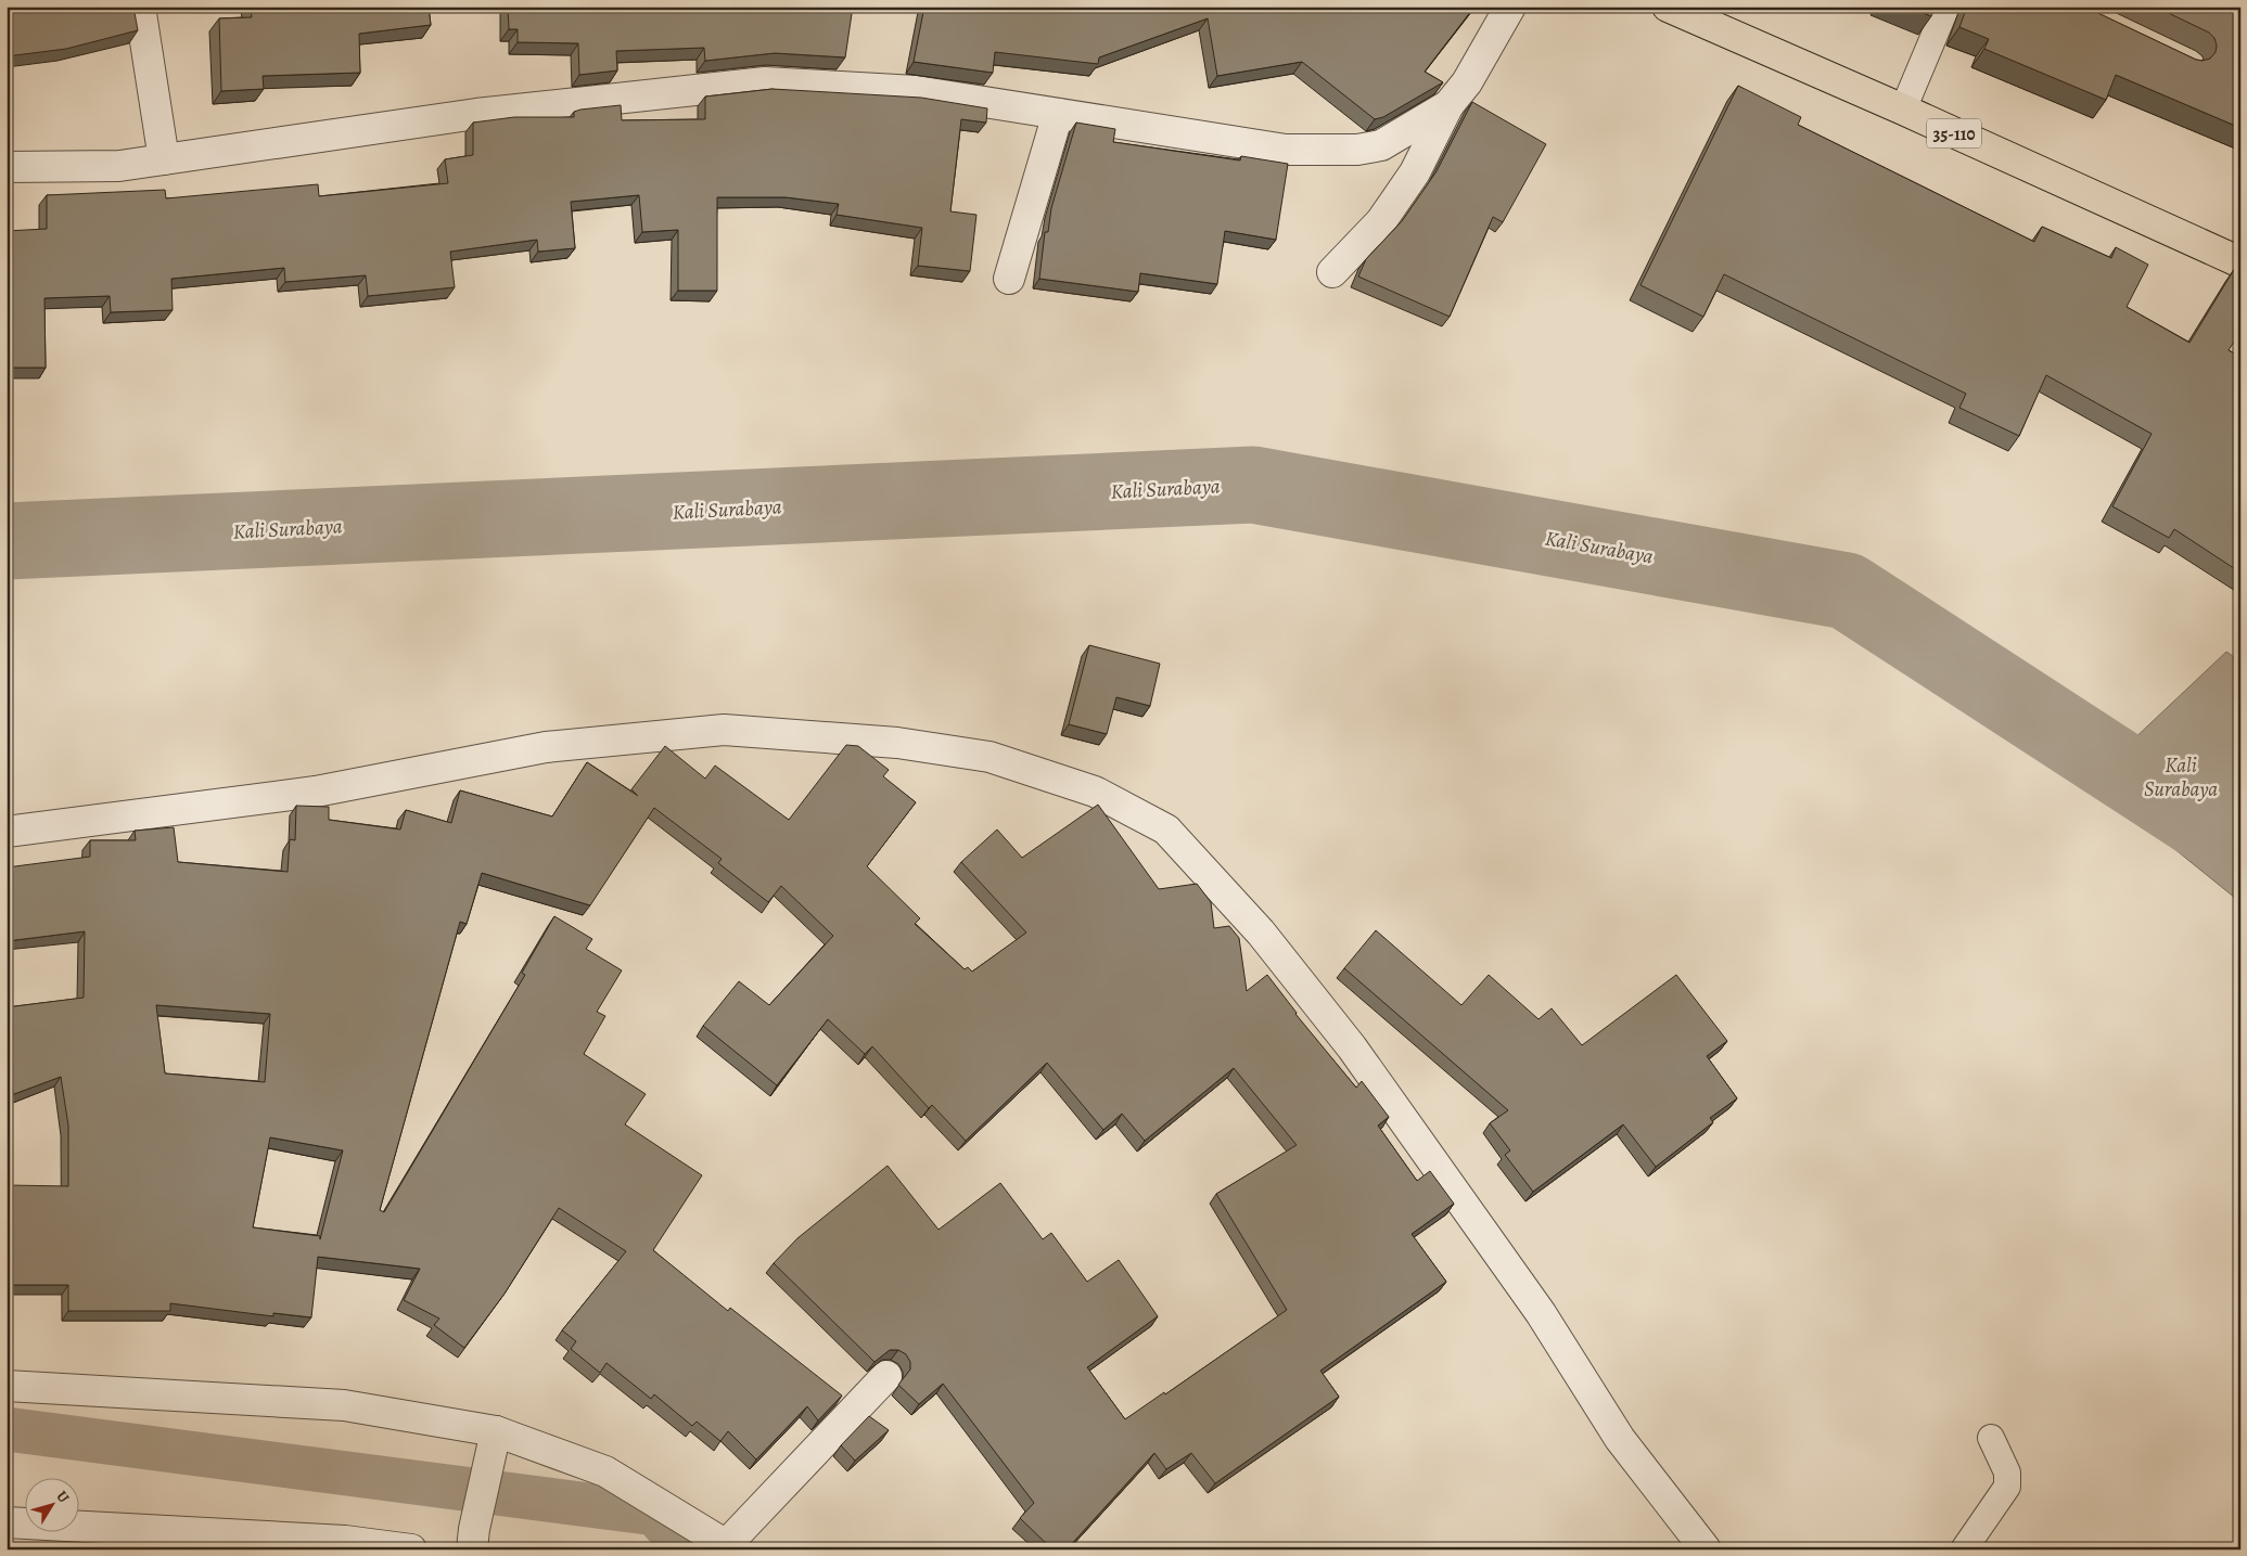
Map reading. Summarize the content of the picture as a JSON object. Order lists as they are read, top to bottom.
{
  "streets": {
    "main road": ["35-110"]
  },
  "water": ["Kali Surabaya"],
  "north": "top right"
}
